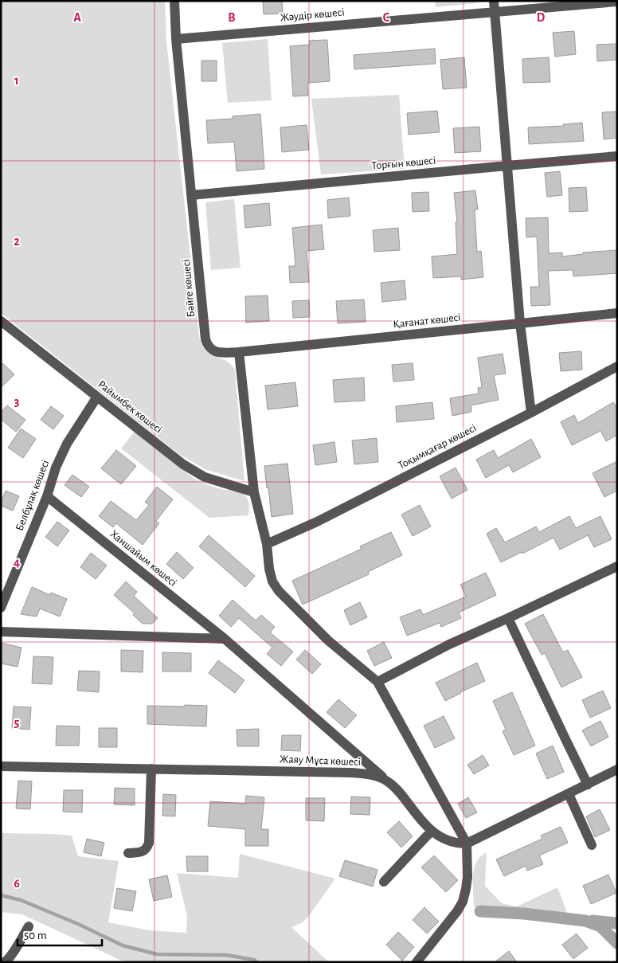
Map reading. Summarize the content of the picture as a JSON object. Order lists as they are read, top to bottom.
{
  "streets": {
    "street": [
      "Жәудір көшесі",
      "Торғын көшесі",
      "Бәйге көшесі",
      "Қағанат көшесі",
      "Райымбек көшесі",
      "Тоқымқағар көшесі",
      "Белбұлақ көшесі",
      "Ханшайым көшесі",
      "Жаяу Мұса көшесі"
    ]
  },
  "crossings": [
    ["Торғын көшесі", "Бәйге көшесі"],
    ["Бәйге көшесі", "Қағанат көшесі"],
    ["Райымбек көшесі", "Белбұлақ көшесі"],
    ["Белбұлақ көшесі", "Ханшайым көшесі"],
    ["Ханшайым көшесі", "Жаяу Мұса көшесі"]
  ],
  "scale_bar": "50 m",
  "grid": {
    "columns": [
      "A",
      "B",
      "C",
      "D"
    ],
    "rows": [
      "1",
      "2",
      "3",
      "4",
      "5",
      "6"
    ]
  }
}
